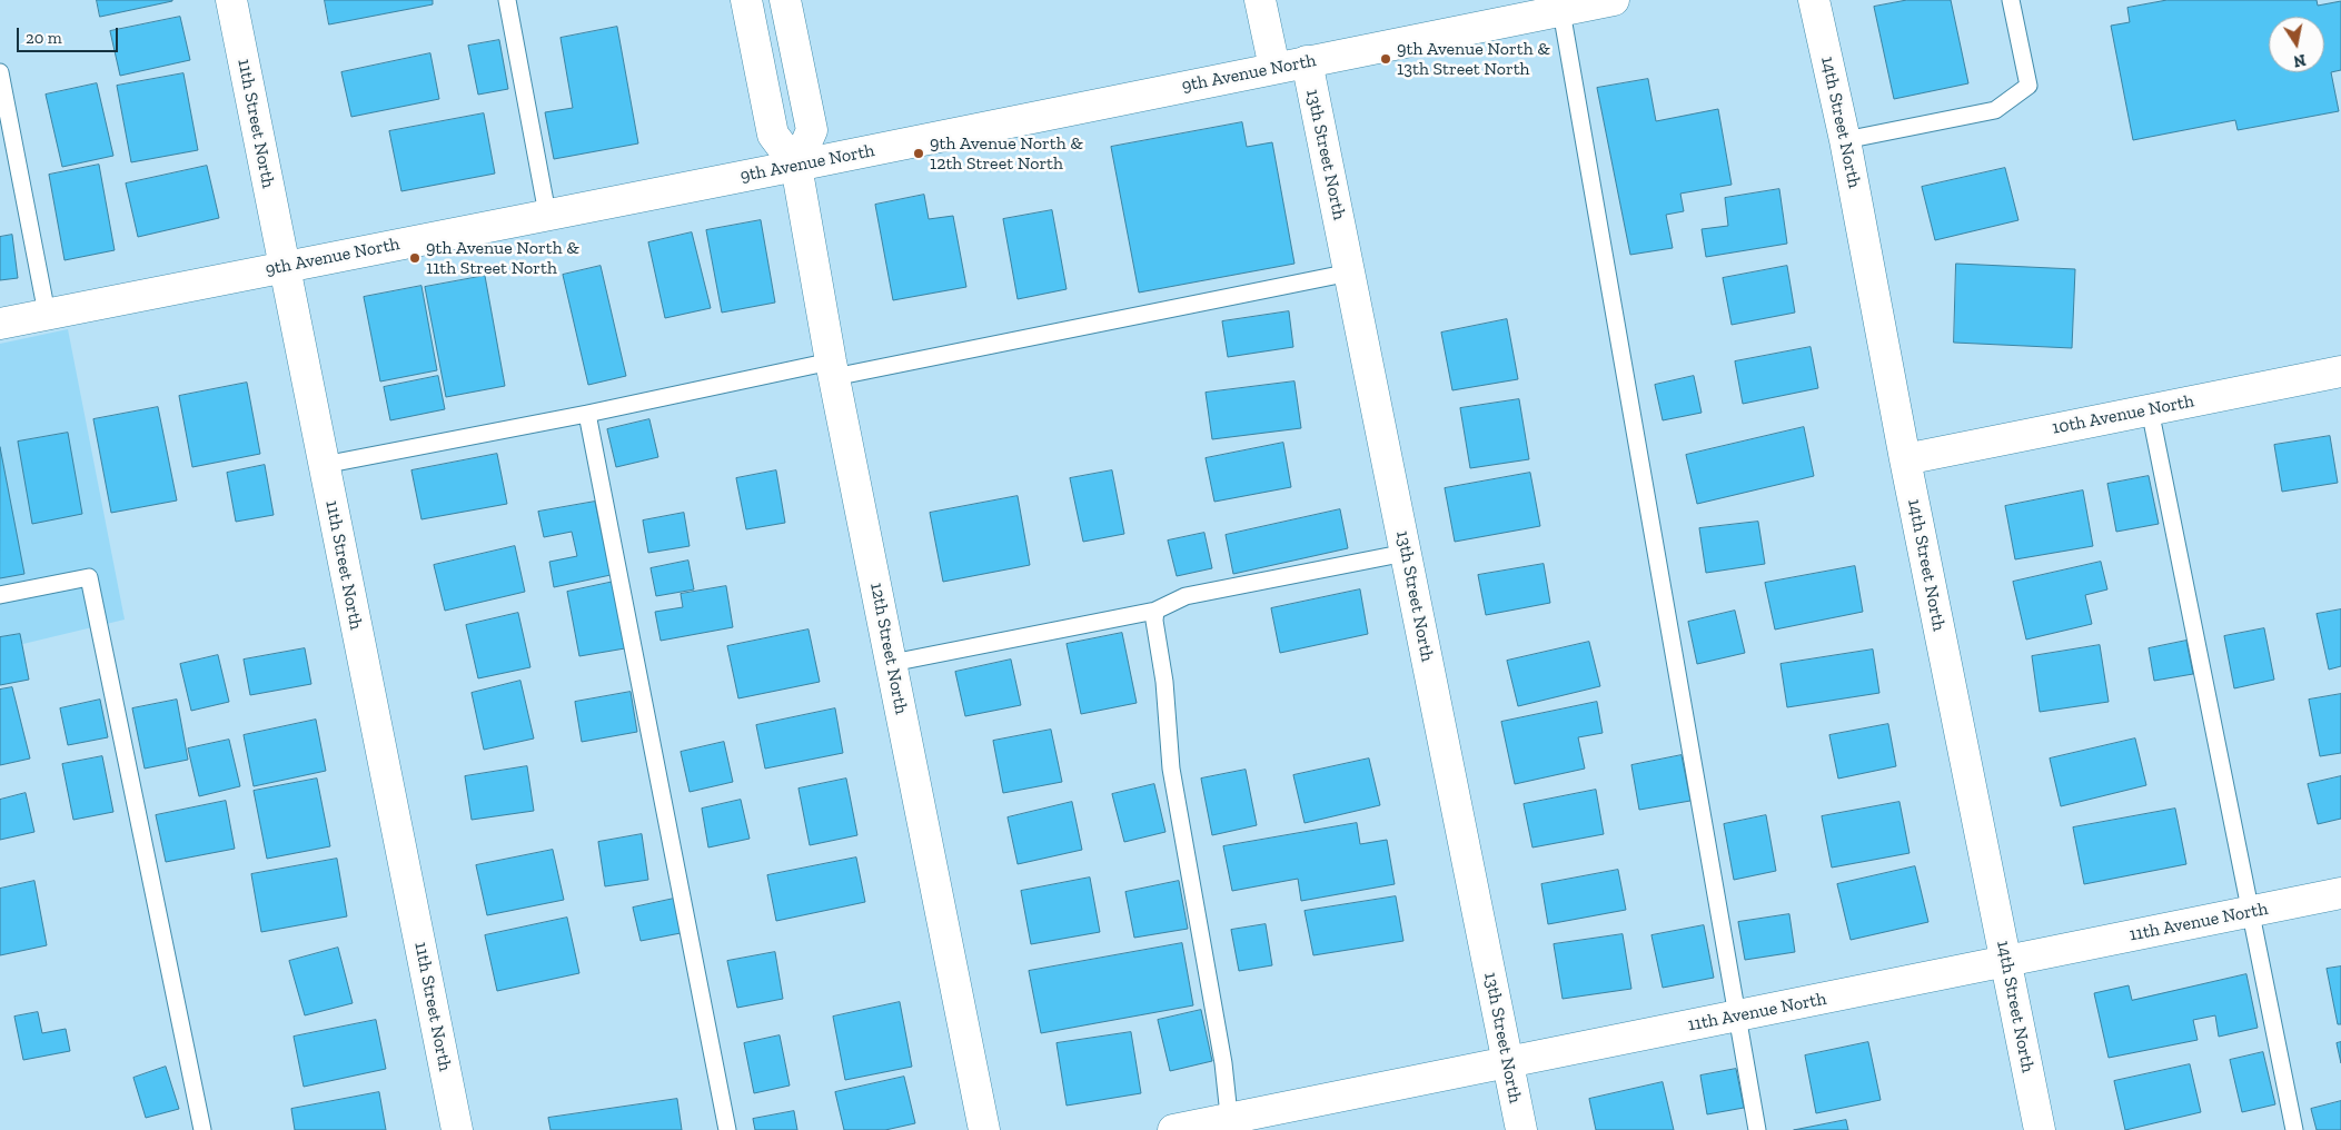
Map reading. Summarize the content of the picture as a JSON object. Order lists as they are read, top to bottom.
{
  "streets": {
    "street": [
      "9th Avenue North",
      "14th Street North",
      "11th Street North",
      "13th Street North",
      "10th Avenue North",
      "12th Street North",
      "11th Avenue North"
    ]
  },
  "crossings": [
    ["9th Avenue North", "11th Street North"],
    ["9th Avenue North", "13th Street North"],
    ["9th Avenue North", "12th Street North"],
    ["14th Street North", "10th Avenue North"],
    ["14th Street North", "11th Avenue North"],
    ["13th Street North", "11th Avenue North"]
  ],
  "places": ["9th Avenue North & 13th Street North", "9th Avenue North & 12th Street North", "9th Avenue North & 11th Street North"],
  "scale_bar": "20 m",
  "north": "bottom"
}
